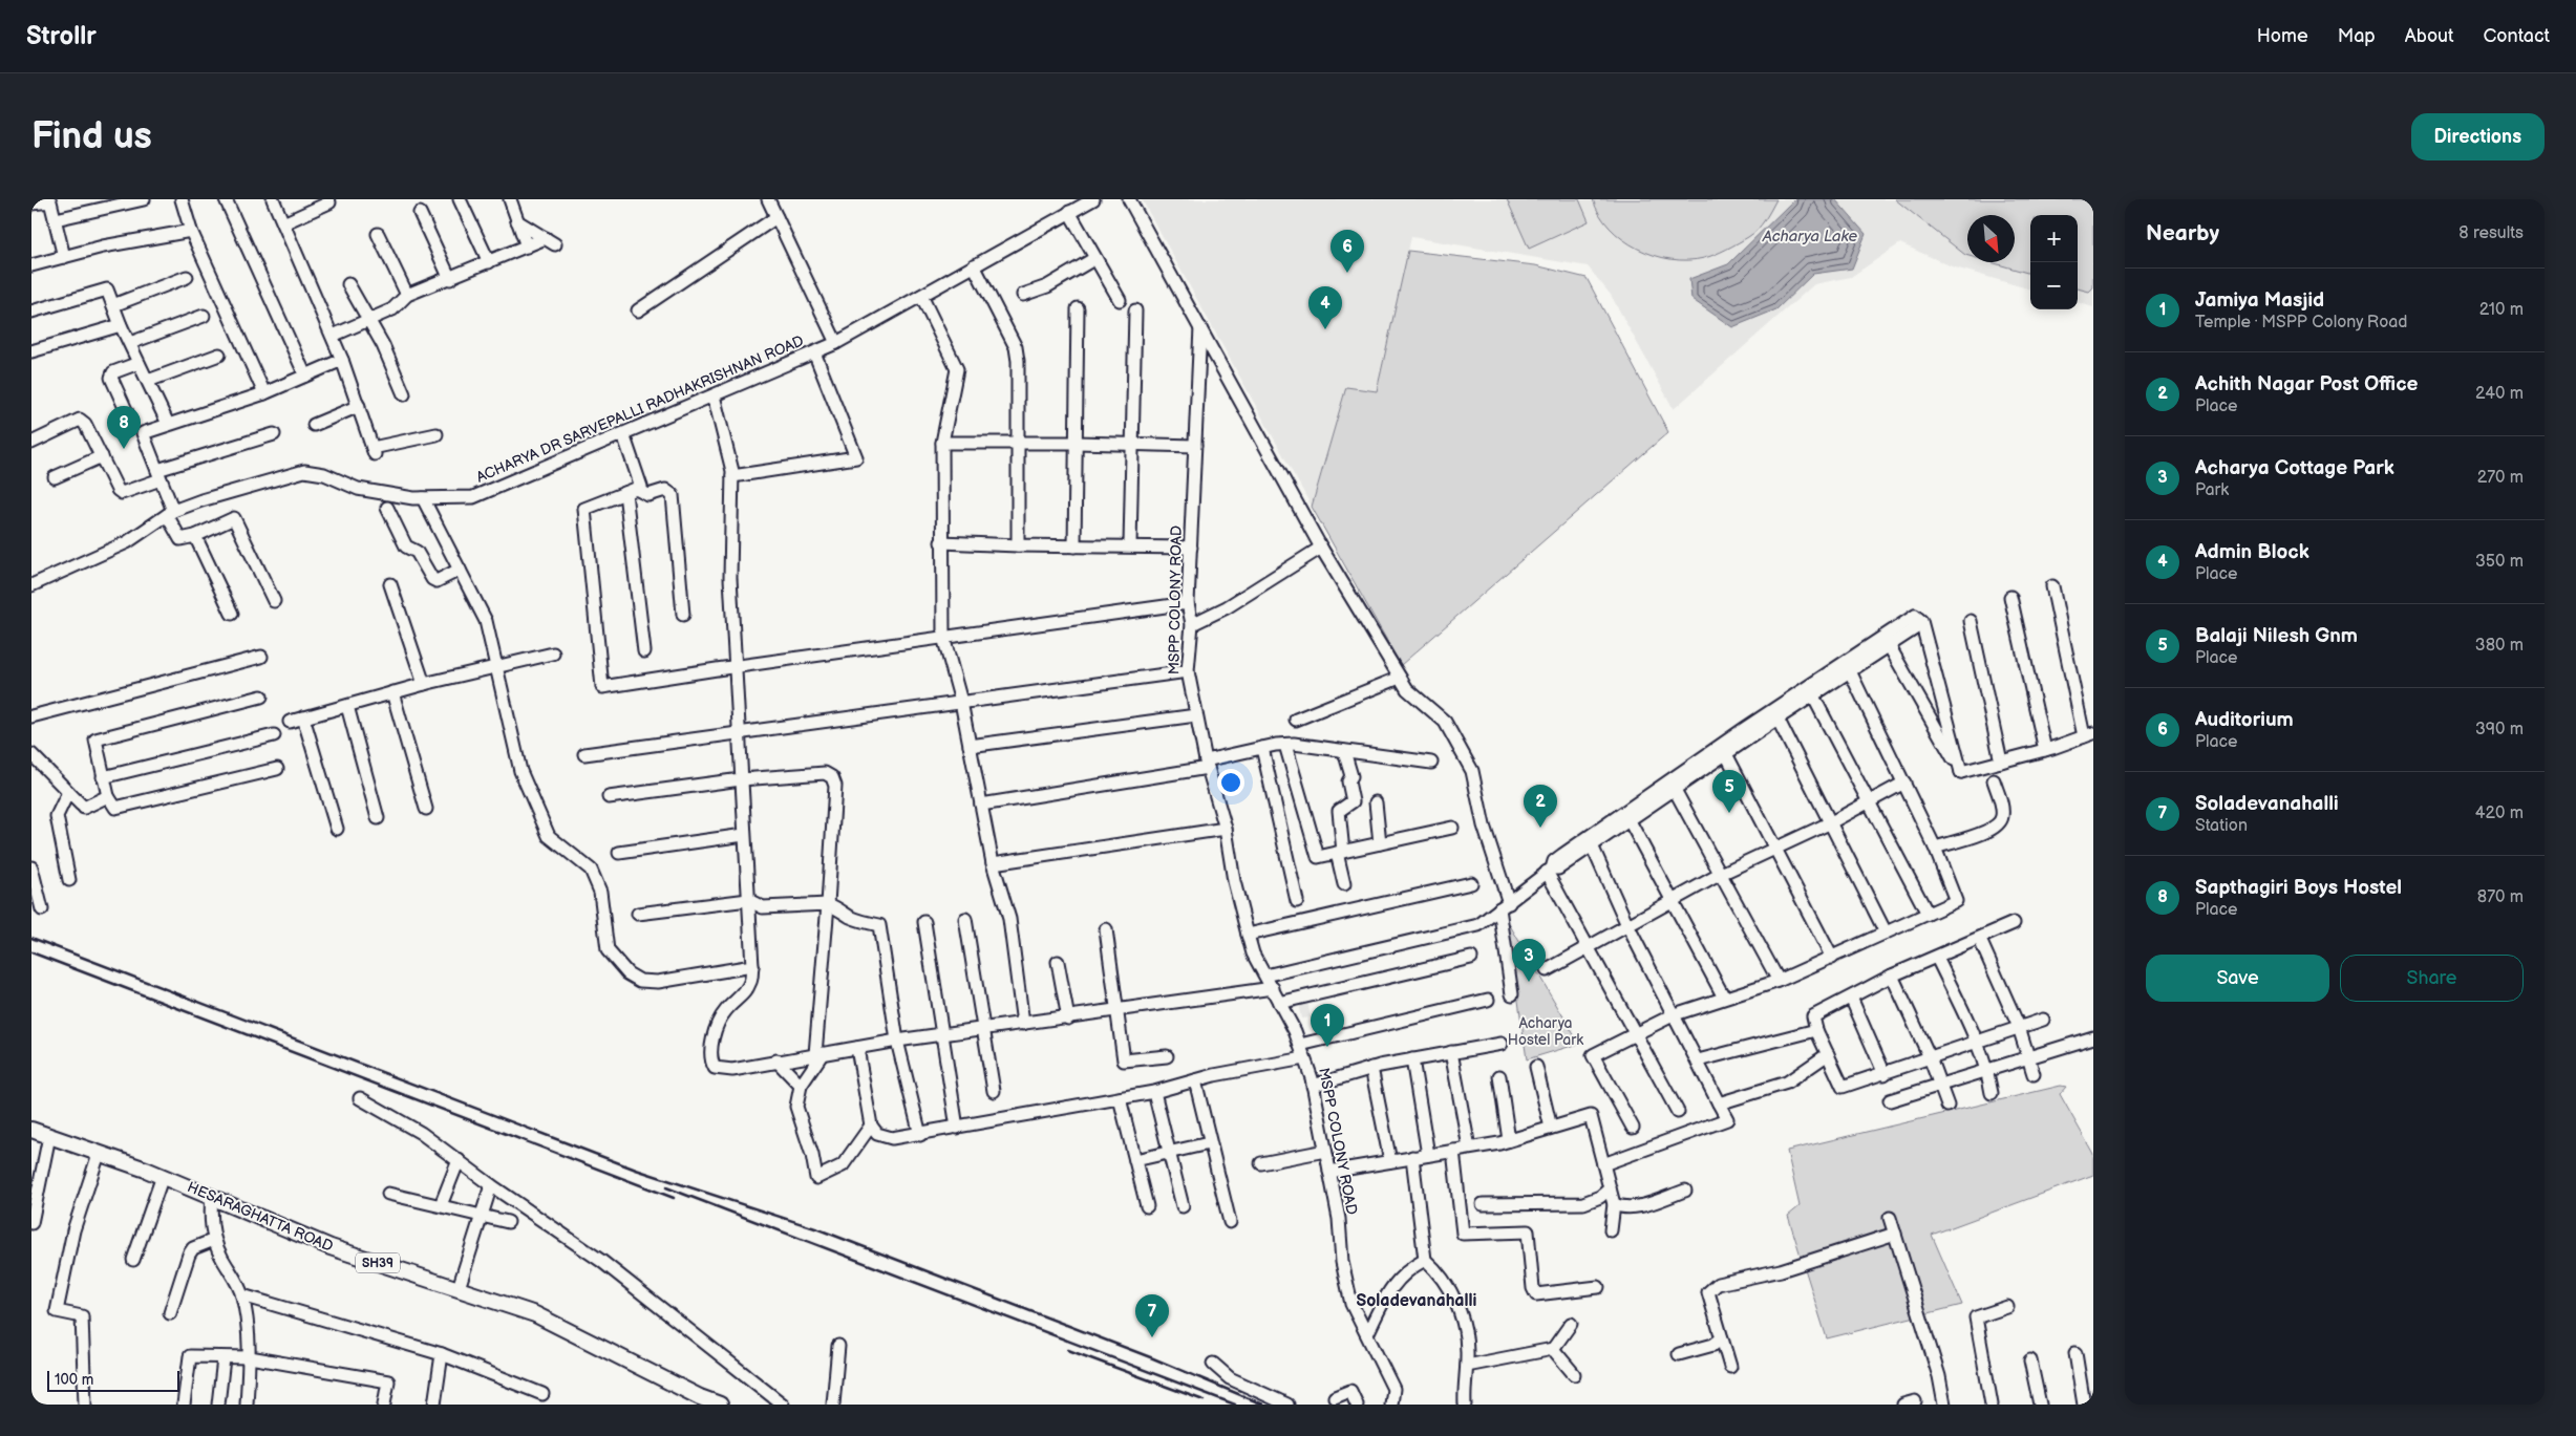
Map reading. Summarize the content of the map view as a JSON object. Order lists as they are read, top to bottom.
{
  "streets": {
    "main road": ["HESARAGHATTA ROAD", "SH39"],
    "street": ["ACHARYA DR SARVEPALLI RADHAKRISHNAN ROAD", "MSPP COLONY ROAD"]
  },
  "districts": ["Soladevanahalli"],
  "water": ["Acharya Lake"],
  "parks": ["Acharya Hostel Park"],
  "scale_bar": "100 m",
  "north": "bottom right",
  "page": {
    "header": "Strollr",
    "nav": [
      "Home",
      "Map",
      "About",
      "Contact"
    ],
    "buttons": [
      "Directions",
      ["Save", "Share"]
    ],
    "title": "Find us",
    "heading": ["Nearby", "8 results"],
    "map_buttons": ["+", "−"],
    "pins": [
      "6",
      "4",
      "8",
      "5",
      "2",
      "3",
      "1",
      "7"
    ],
    "list": [
      {
        "mark": "1",
        "name": "Jamiya Masjid",
        "note": "Temple · MSPP Colony Road",
        "value": "210 m"
      },
      {
        "mark": "2",
        "name": "Achith Nagar Post Office",
        "note": "Place",
        "value": "240 m"
      },
      {
        "mark": "3",
        "name": "Acharya Cottage Park",
        "note": "Park",
        "value": "270 m"
      },
      {
        "mark": "4",
        "name": "Admin Block",
        "note": "Place",
        "value": "350 m"
      },
      {
        "mark": "5",
        "name": "Balaji Nilesh Gnm",
        "note": "Place",
        "value": "380 m"
      },
      {
        "mark": "6",
        "name": "Auditorium",
        "note": "Place",
        "value": "390 m"
      },
      {
        "mark": "7",
        "name": "Soladevanahalli",
        "note": "Station",
        "value": "420 m"
      },
      {
        "mark": "8",
        "name": "Sapthagiri Boys Hostel",
        "note": "Place",
        "value": "870 m"
      }
    ],
    "scale": "100 m"
  }
}
